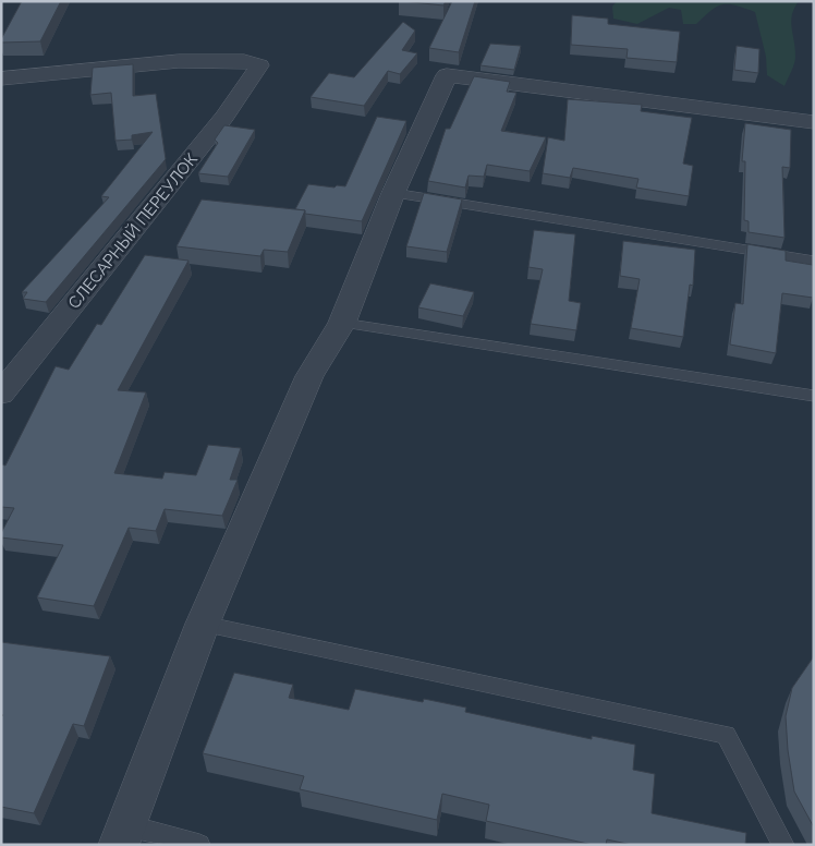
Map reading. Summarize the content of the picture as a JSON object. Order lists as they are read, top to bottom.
{
  "streets": {
    "street": ["СЛЕСАРНЫЙ ПЕРЕУЛОК"]
  }
}
